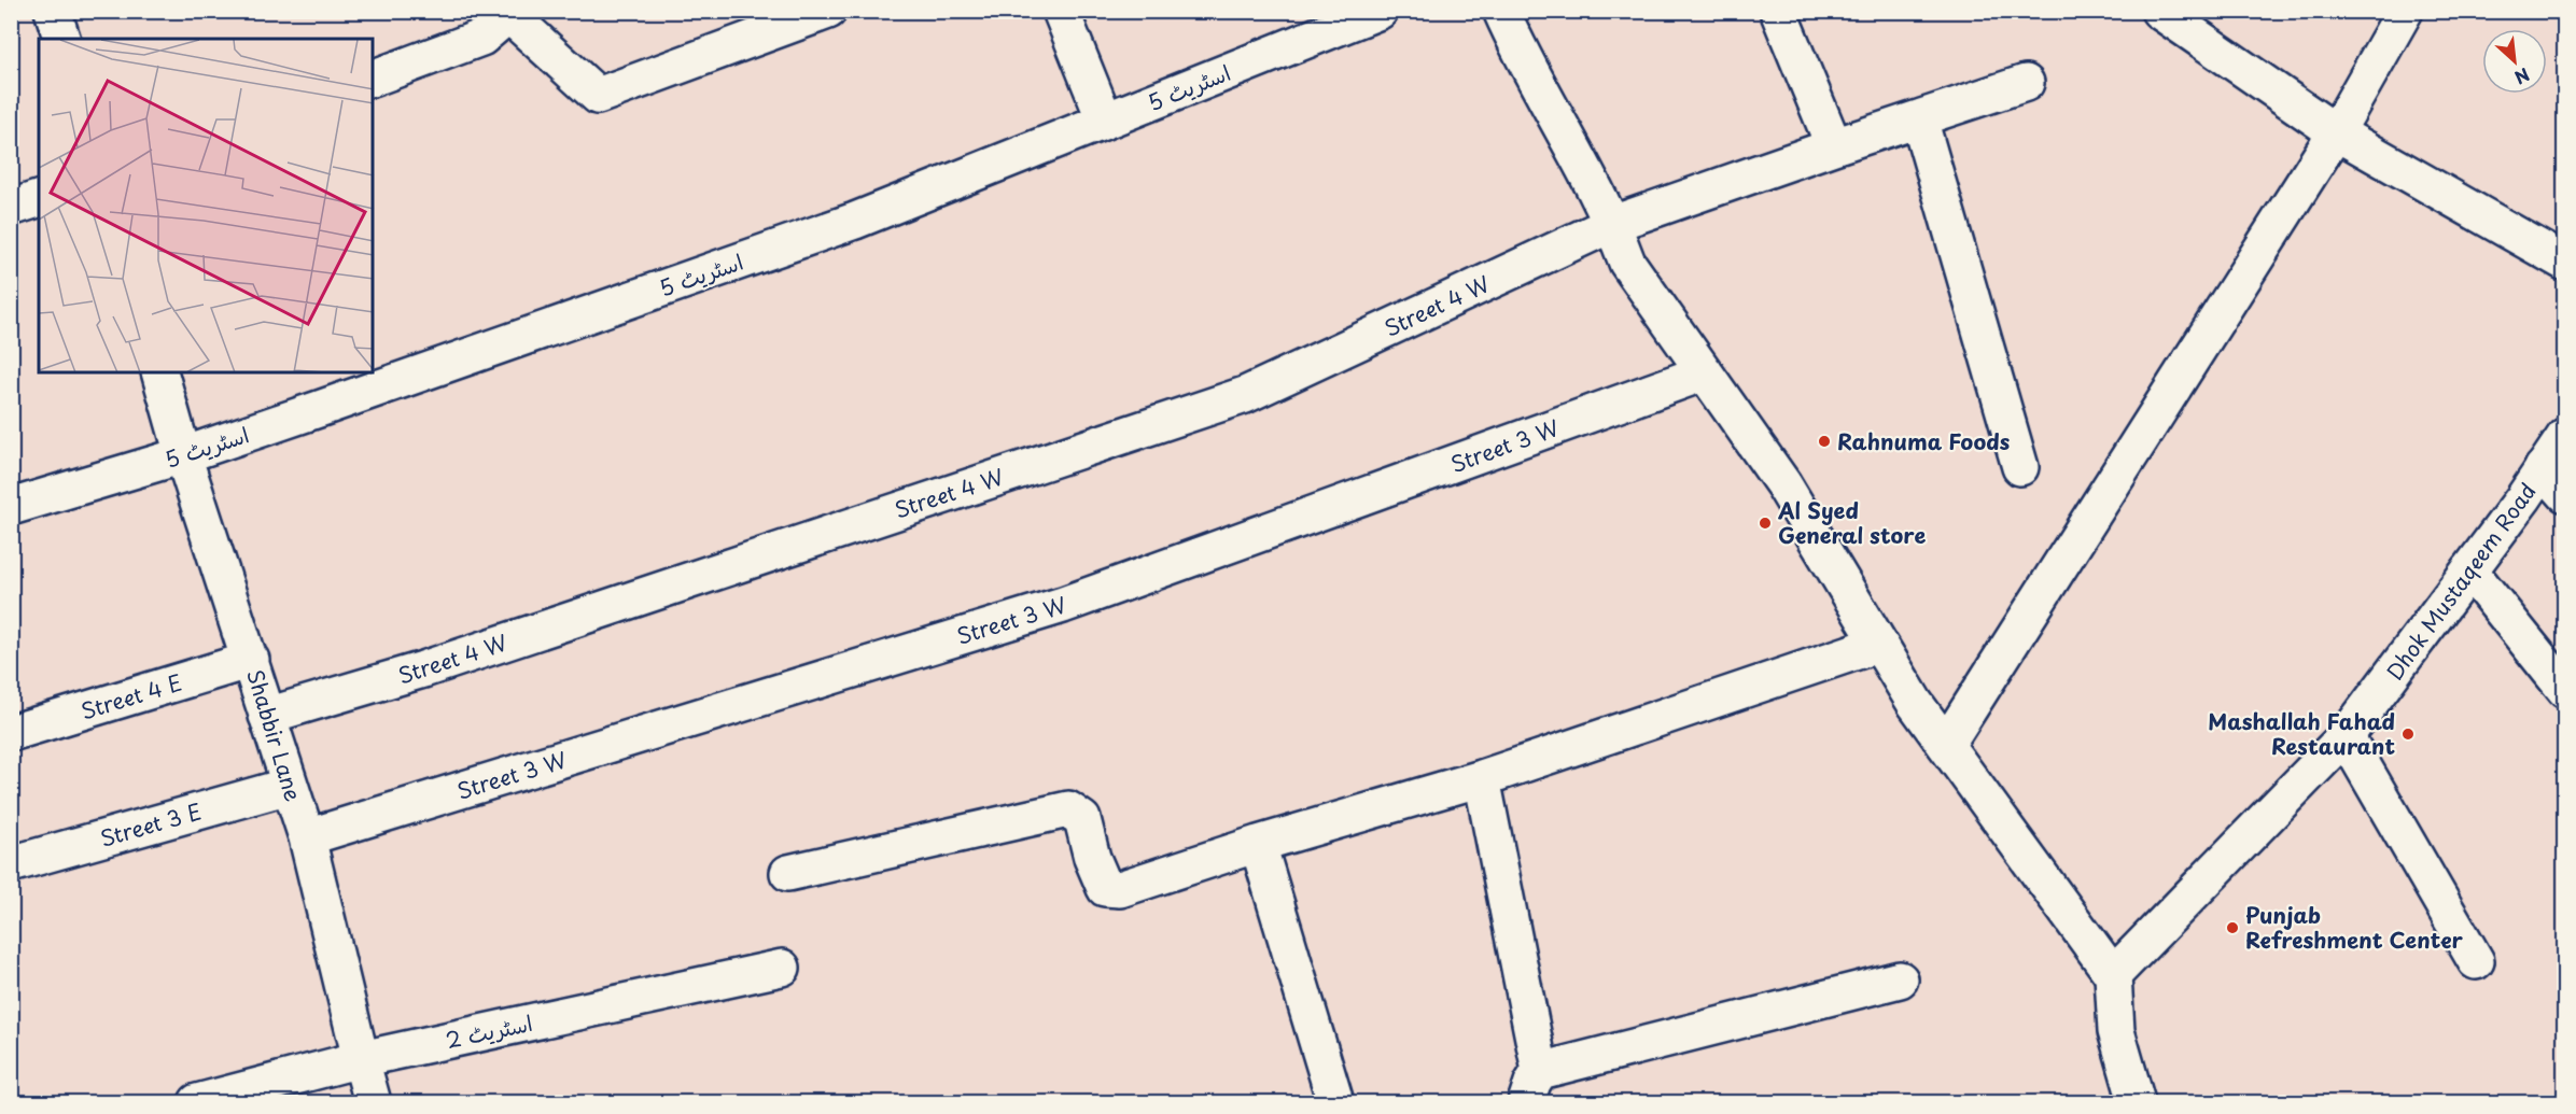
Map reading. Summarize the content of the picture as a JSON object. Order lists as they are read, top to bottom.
{
  "streets": {
    "street": [
      "اسٹریٹ 5",
      "Street 4 W",
      "Street 3 W",
      "Dhok Mustaqeem Road",
      "Street 4 E",
      "Shabbir Lane",
      "Street 3 E",
      "اسٹریٹ 2"
    ]
  },
  "crossings": [
    ["اسٹریٹ 5", "Shabbir Lane"],
    ["Street 4 W", "Shabbir Lane"],
    ["Street 3 W", "Shabbir Lane"],
    ["Street 4 E", "Shabbir Lane"],
    ["Shabbir Lane", "Street 3 E"],
    ["Shabbir Lane", "اسٹریٹ 2"]
  ],
  "places": [
    "Rahnuma Foods",
    "Al Syed General store",
    "Mashallah Fahad Restaurant",
    "Punjab Refreshment Center"
  ],
  "north": "bottom right"
}
